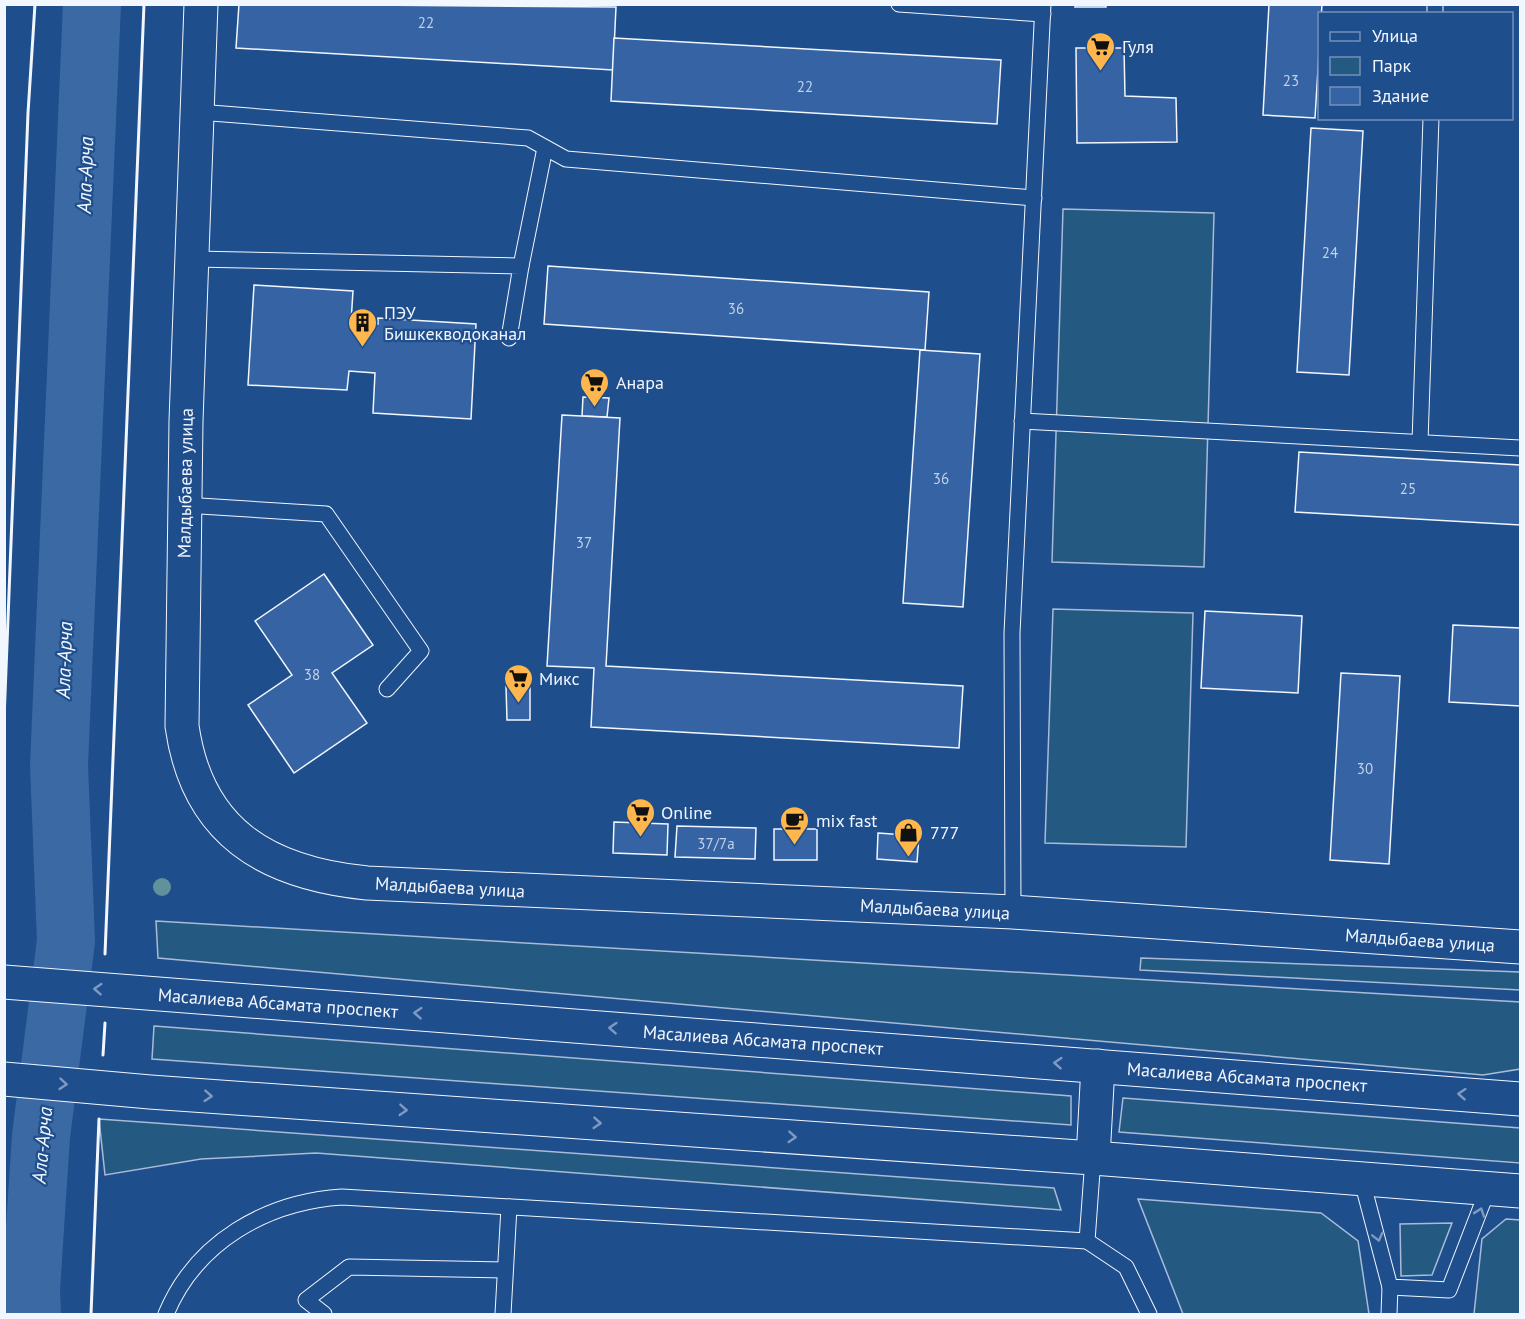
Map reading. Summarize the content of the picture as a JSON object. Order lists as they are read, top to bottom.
{
  "streets": {
    "main road": ["Малдыбаева улица", "Масалиева Абсамата проспект"]
  },
  "water": ["Ала-Арча"],
  "places": {
    "supermarket": [
      "Гуля",
      "Анара",
      "Микс",
      "Online"
    ],
    "building": ["ПЭУ Бишкекводоканал"],
    "cafe": ["mix fast"],
    "shop": ["777"]
  },
  "house_numbers": [
    "22",
    "23",
    "22",
    "24",
    "36",
    "36",
    "25",
    "37",
    "38",
    "30",
    "37/7а"
  ],
  "legend": ["Улица", "Парк", "Здание"]
}
